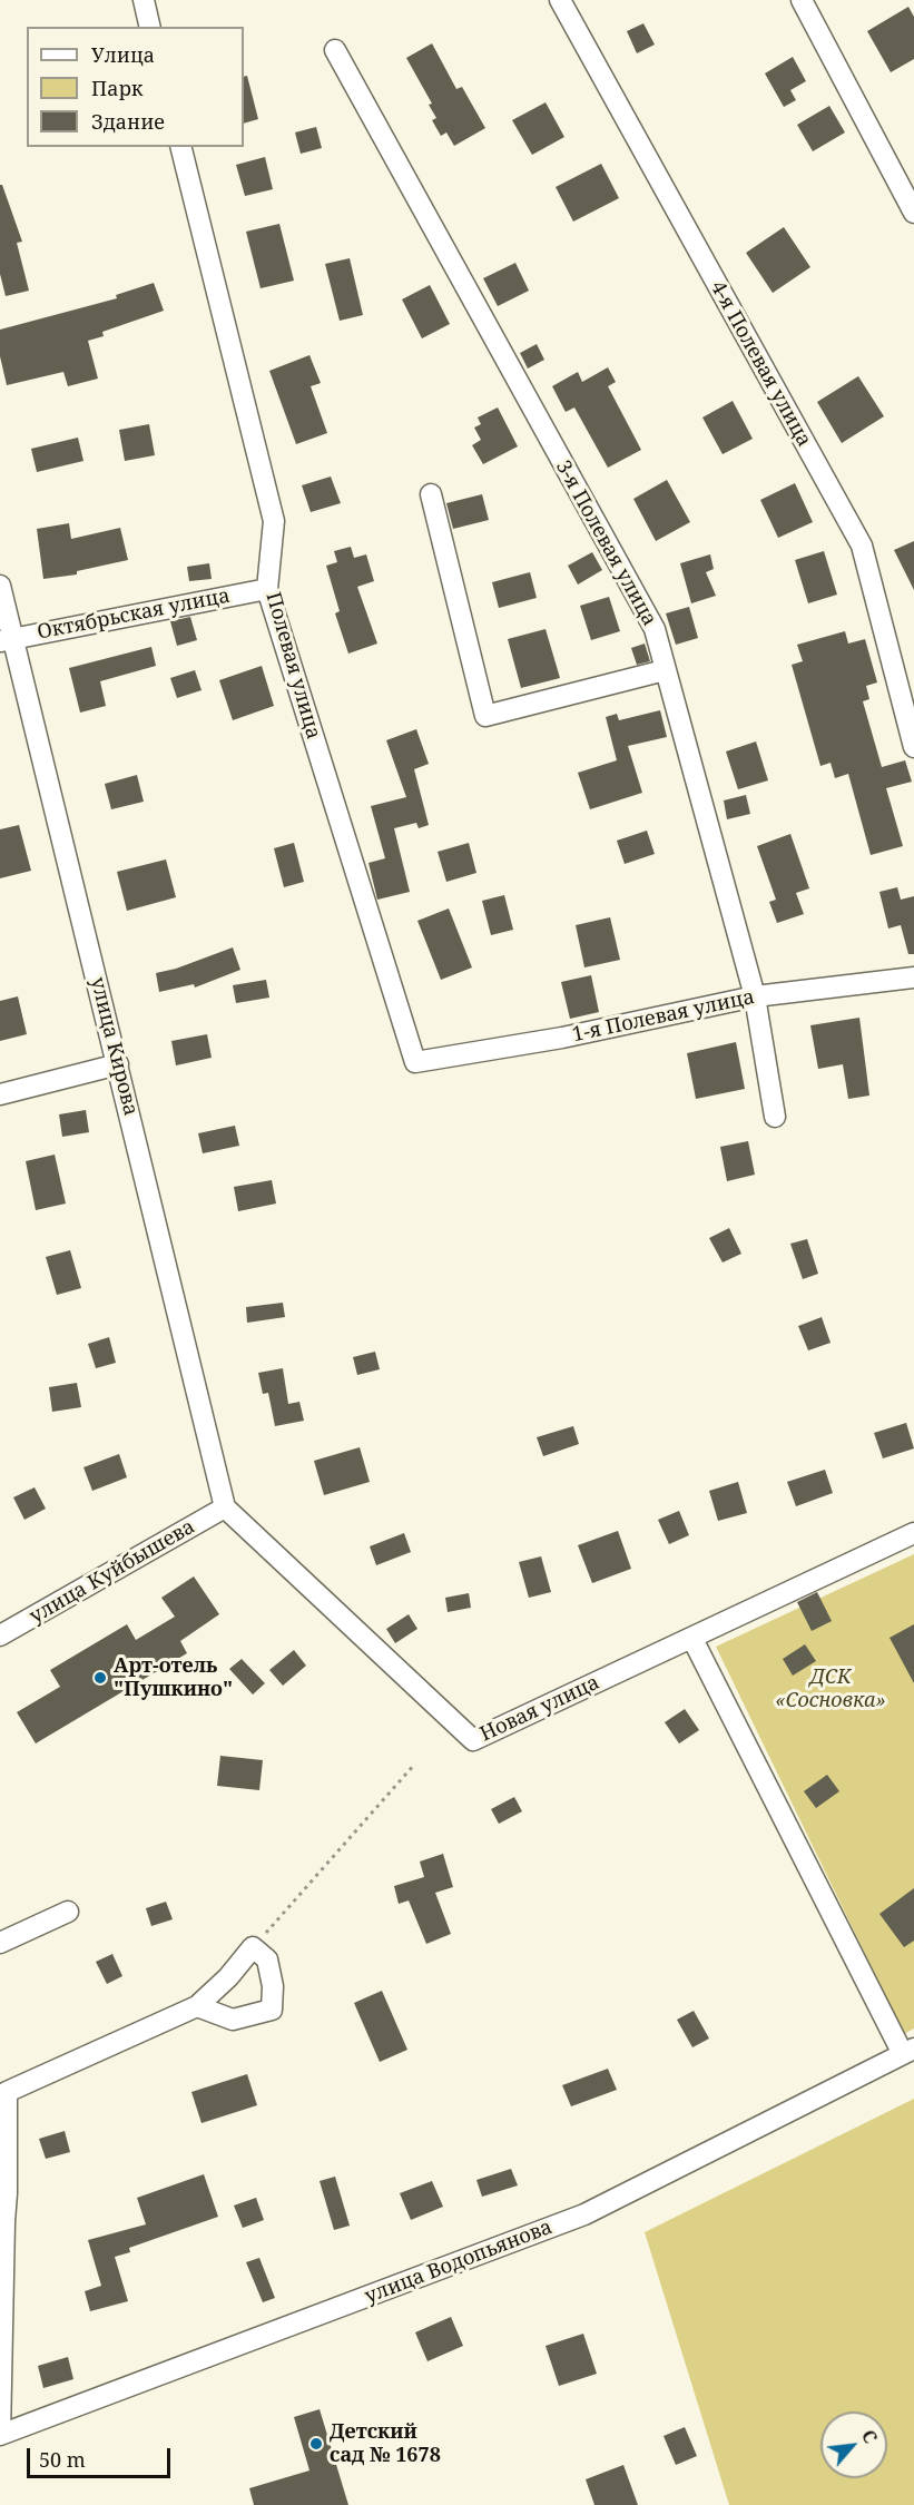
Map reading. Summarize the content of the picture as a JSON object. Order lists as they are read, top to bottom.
{
  "streets": {
    "street": [
      "4-я Полевая улица",
      "3-я Полевая улица",
      "Октябрьская улица",
      "Полевая улица",
      "1-я Полевая улица",
      "улица Кирова",
      "улица Куйбышева",
      "Новая улица",
      "улица Водопьянова"
    ]
  },
  "crossings": [
    ["3-я Полевая улица", "1-я Полевая улица"],
    ["Октябрьская улица", "Полевая улица"],
    ["Октябрьская улица", "улица Кирова"],
    ["Полевая улица", "1-я Полевая улица"],
    ["улица Кирова", "улица Куйбышева"],
    ["улица Кирова", "Новая улица"],
    ["улица Куйбышева", "Новая улица"]
  ],
  "parks": ["ДСК «Сосновка»"],
  "places": ["Арт-отель \"Пушкино\"", "Детский сад № 1678"],
  "legend": ["Улица", "Парк", "Здание"],
  "scale_bar": "50 m",
  "north": "top right"
}
